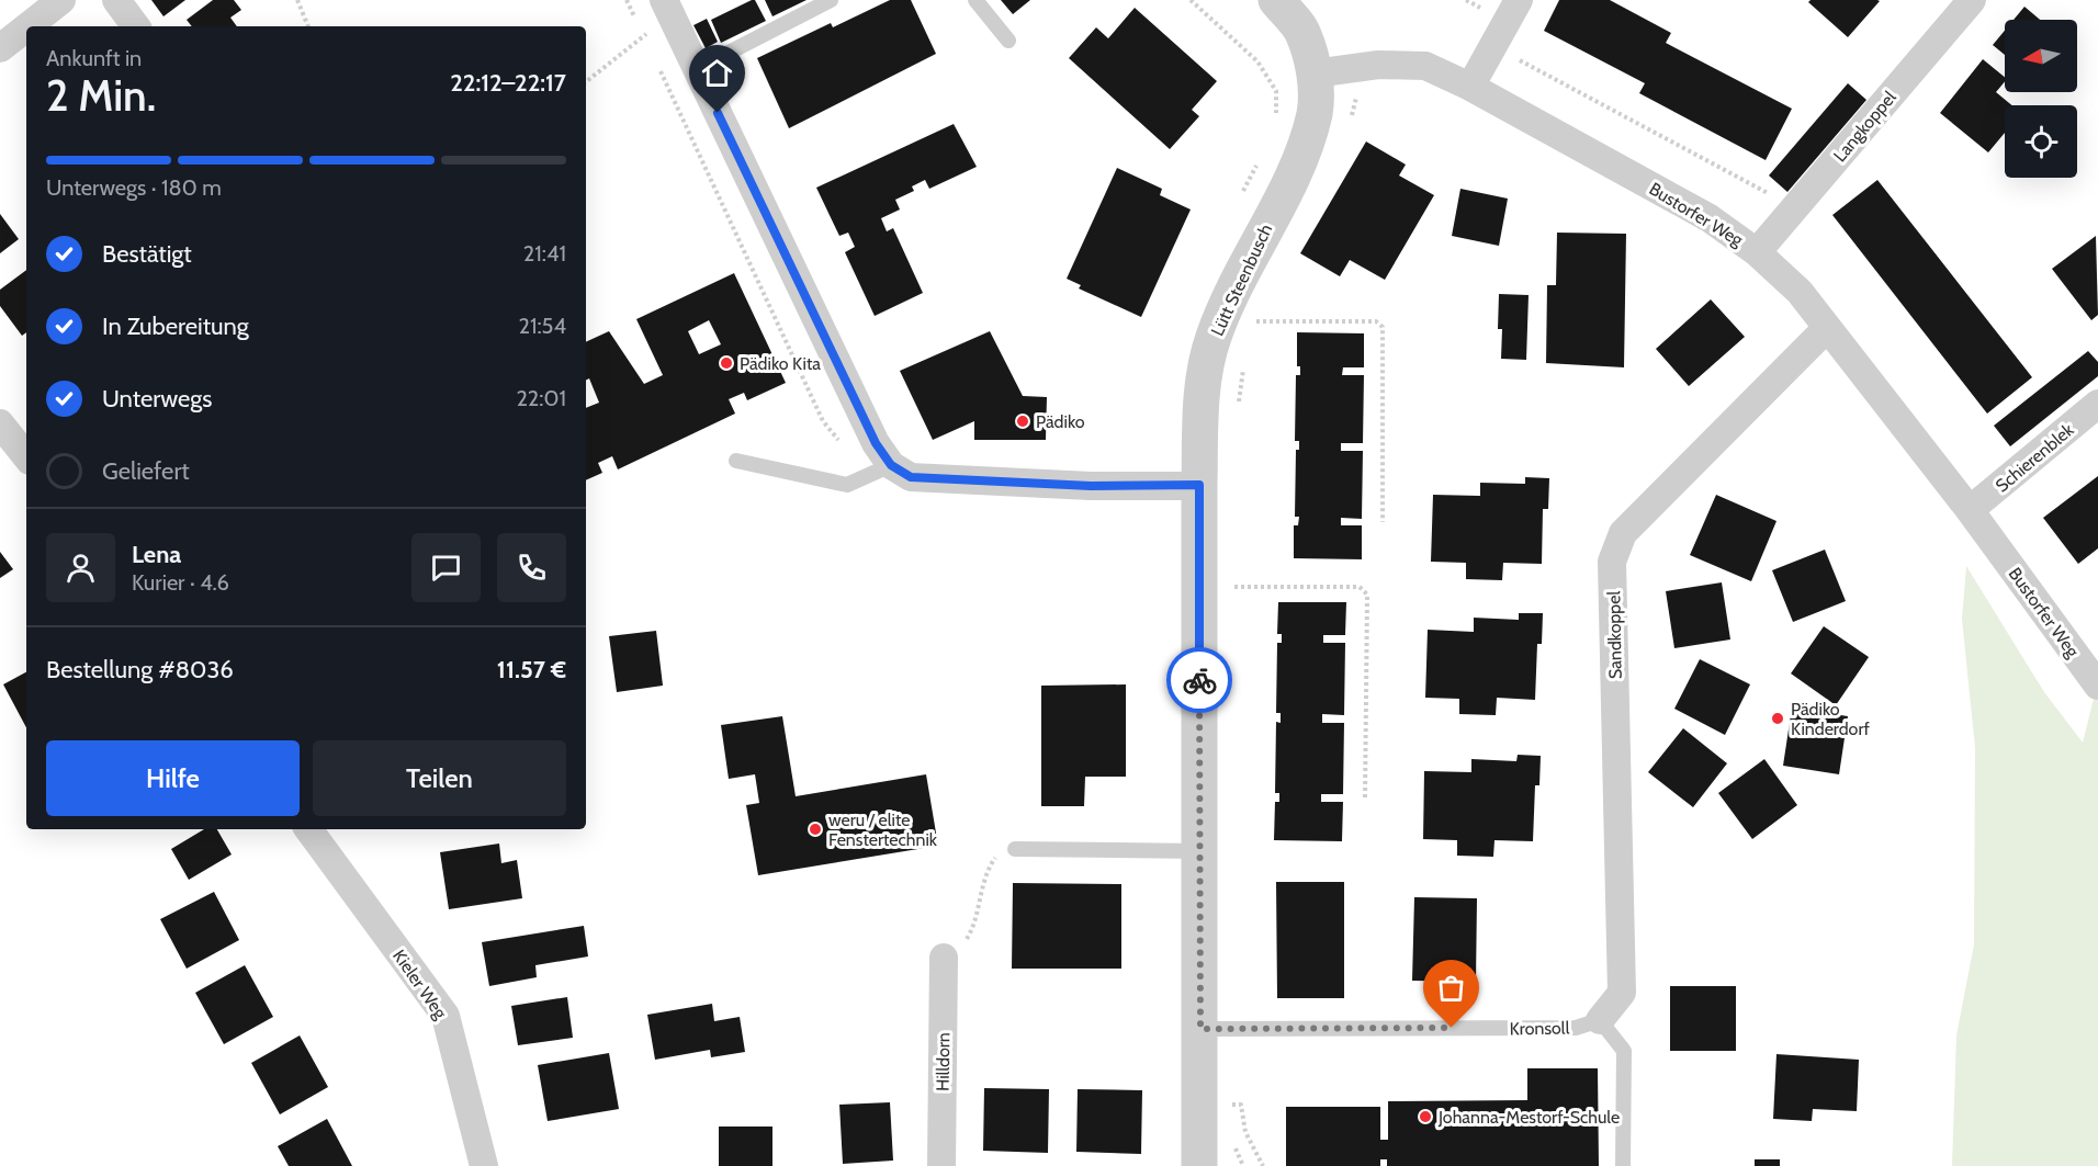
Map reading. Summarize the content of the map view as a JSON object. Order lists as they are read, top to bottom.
{
  "streets": {
    "street": [
      "Langkoppel",
      "Bustorfer Weg",
      "Lütt Steenbusch",
      "Schierenblek",
      "Sandkoppel",
      "Kieler Weg",
      "Hilldorn"
    ],
    "lane": ["Kronsoll"]
  },
  "crossings": [
    ["Langkoppel", "Bustorfer Weg"],
    ["Bustorfer Weg", "Lütt Steenbusch"],
    ["Bustorfer Weg", "Schierenblek"],
    ["Bustorfer Weg", "Sandkoppel"],
    ["Lütt Steenbusch", "Kronsoll"],
    ["Sandkoppel", "Kronsoll"]
  ],
  "places": [
    "Pädiko Kita",
    "Pädiko",
    "Pädiko Kinderdorf",
    "weru / elite Fenstertechnik",
    "Johanna-Mestorf-Schule"
  ],
  "north": "left",
  "page": {
    "heading": ["2 Min.", "Ankunft in", "22:12–22:17"],
    "panel": [
      "Lena",
      "Kurier · 4.6",
      "Bestellung #8036",
      "11.57 €"
    ],
    "bar": "Unterwegs · 180 m",
    "list": [
      ["Bestätigt", "21:41"],
      ["In Zubereitung", "21:54"],
      ["Unterwegs", "22:01"],
      "Geliefert"
    ],
    "buttons": ["Hilfe", "Teilen"]
  }
}
